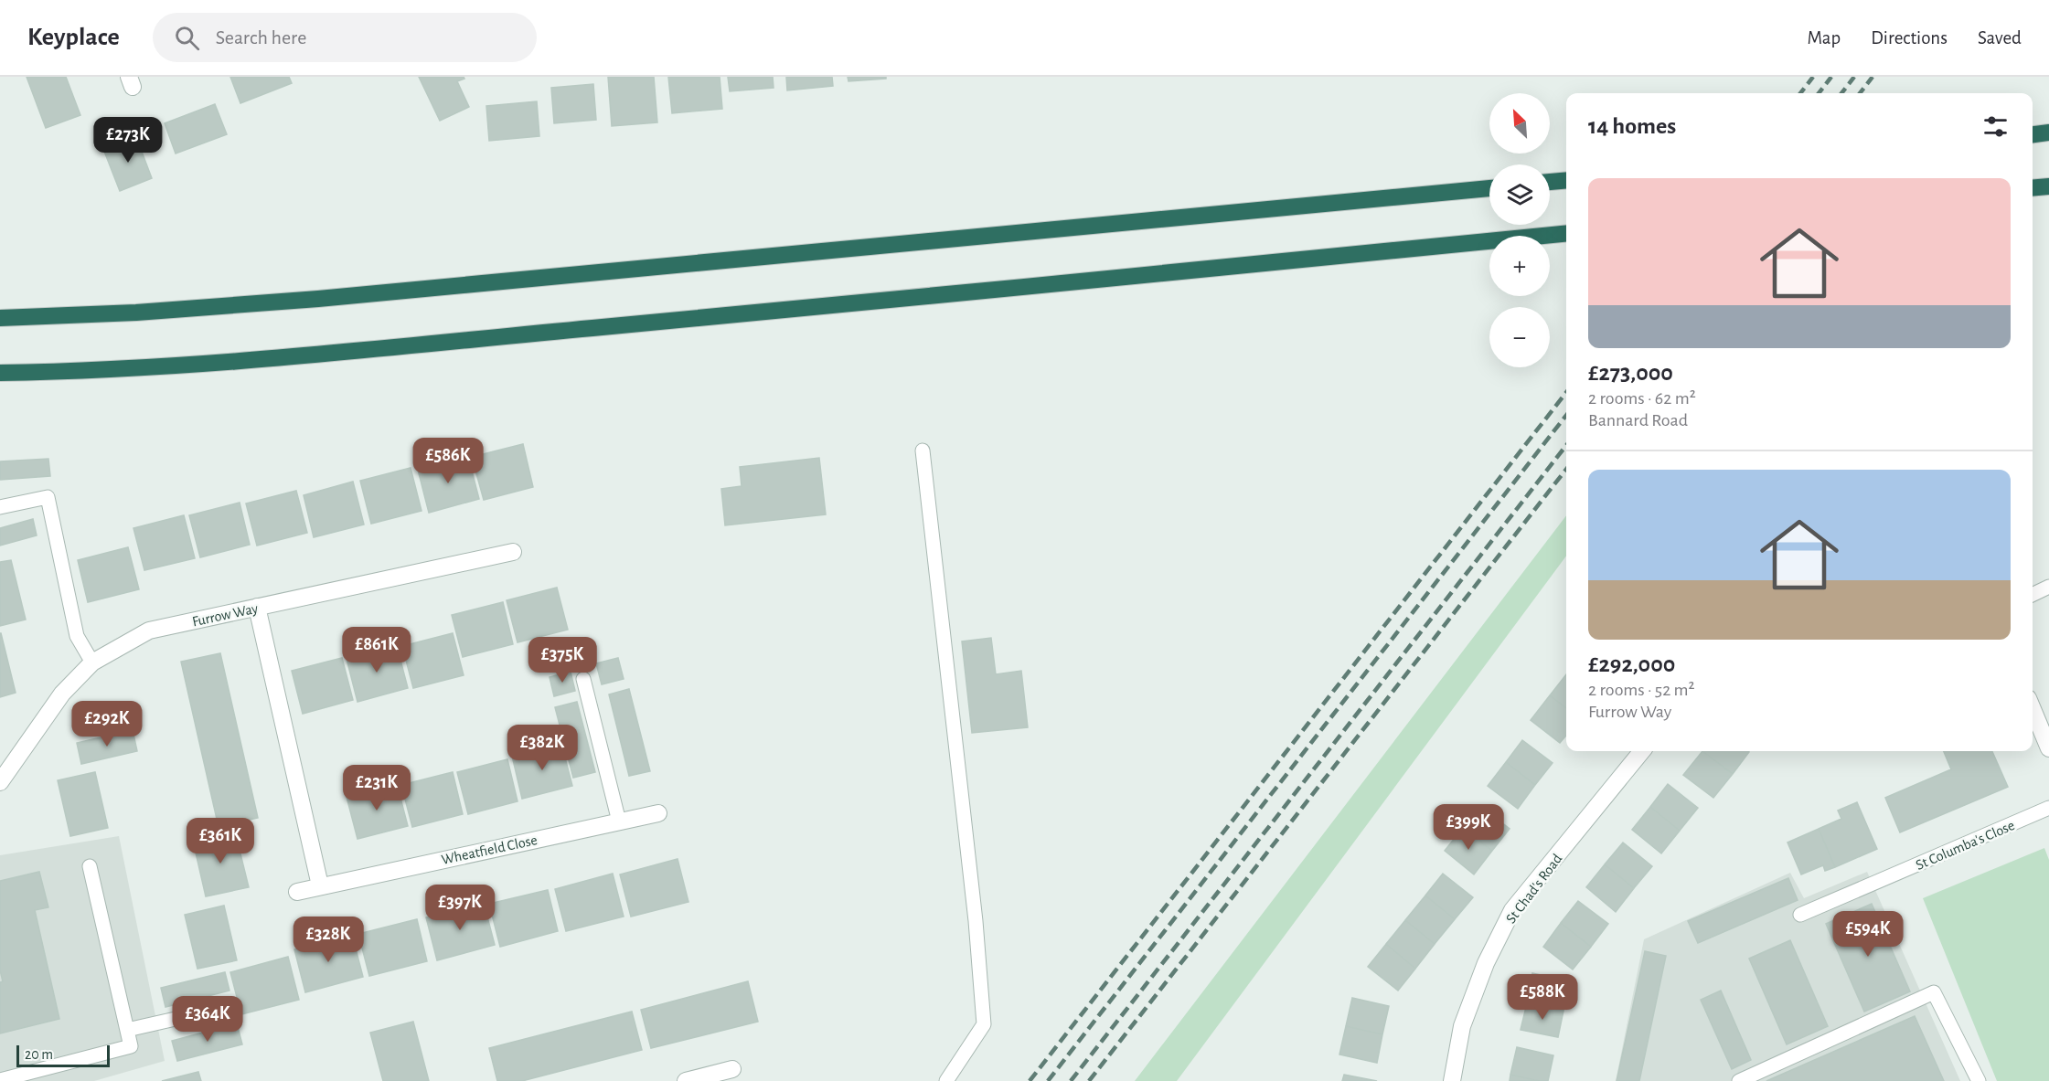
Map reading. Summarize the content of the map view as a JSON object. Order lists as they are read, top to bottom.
{
  "streets": {
    "street": ["Furrow Way", "Wheatfield Close", "St Chad's Road"],
    "lane": ["St Columba's Close"]
  },
  "scale_bar": "20 m",
  "north": "top left",
  "page": {
    "header": "Keyplace",
    "search": "Search here",
    "nav": ["Map", "Directions", "Saved"],
    "map_buttons": ["+", "−"],
    "heading": "14 homes",
    "price": [
      "£273K",
      "£586K",
      "£861K",
      "£375K",
      "£292K",
      "£382K",
      "£231K",
      "£399K",
      "£361K",
      "£397K",
      "£594K",
      "£328K",
      "£588K",
      "£364K"
    ],
    "list": [
      {
        "name": "£273,000",
        "note": "2 rooms · 62 m² · Bannard Road"
      },
      {
        "name": "£292,000",
        "note": "2 rooms · 52 m² · Furrow Way"
      }
    ],
    "scale": "20 m"
  }
}
